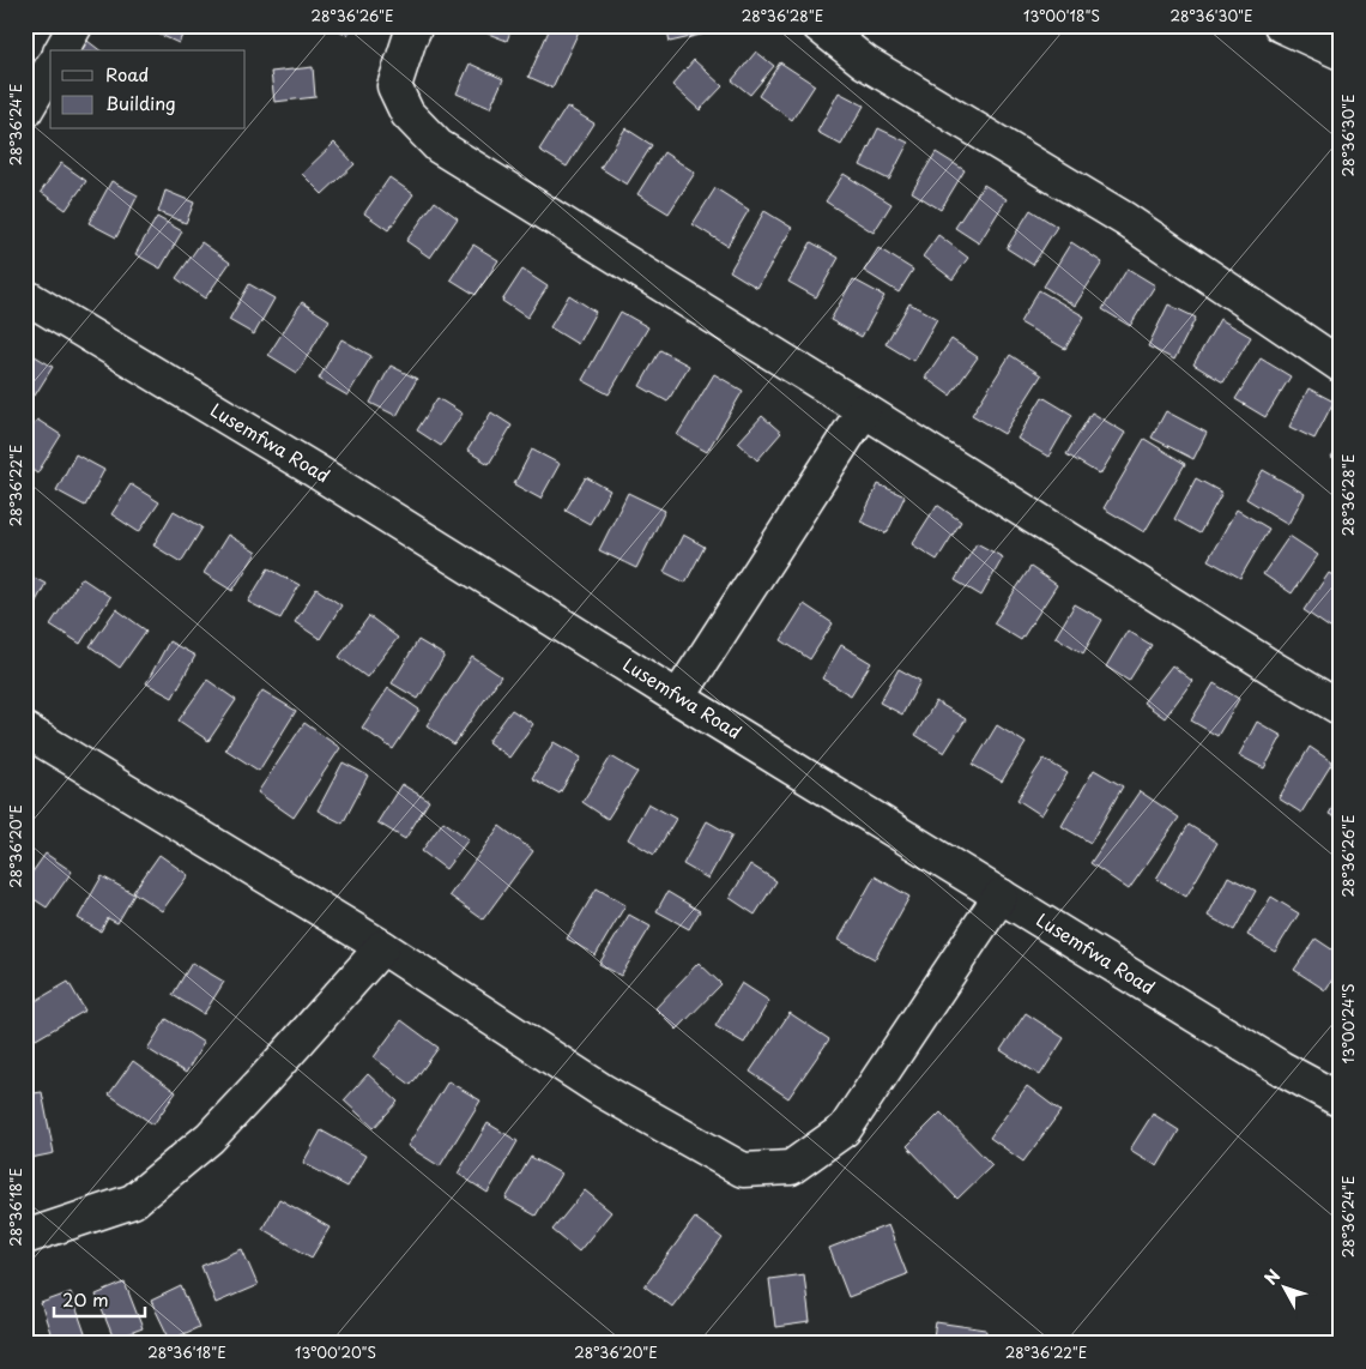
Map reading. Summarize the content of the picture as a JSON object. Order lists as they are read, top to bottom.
{
  "streets": {
    "street": ["Lusemfwa Road"]
  },
  "legend": ["Road", "Building"],
  "scale_bar": "20 m",
  "north": "top left",
  "coordinates": [
    "28°36'26\"E",
    "28°36'28\"E",
    "13°00'18\"S",
    "28°36'30\"E",
    "28°36'24\"E",
    "28°36'22\"E",
    "28°36'20\"E",
    "13°00'24\"S",
    "28°36'18\"E",
    "13°00'20\"S"
  ]
}
